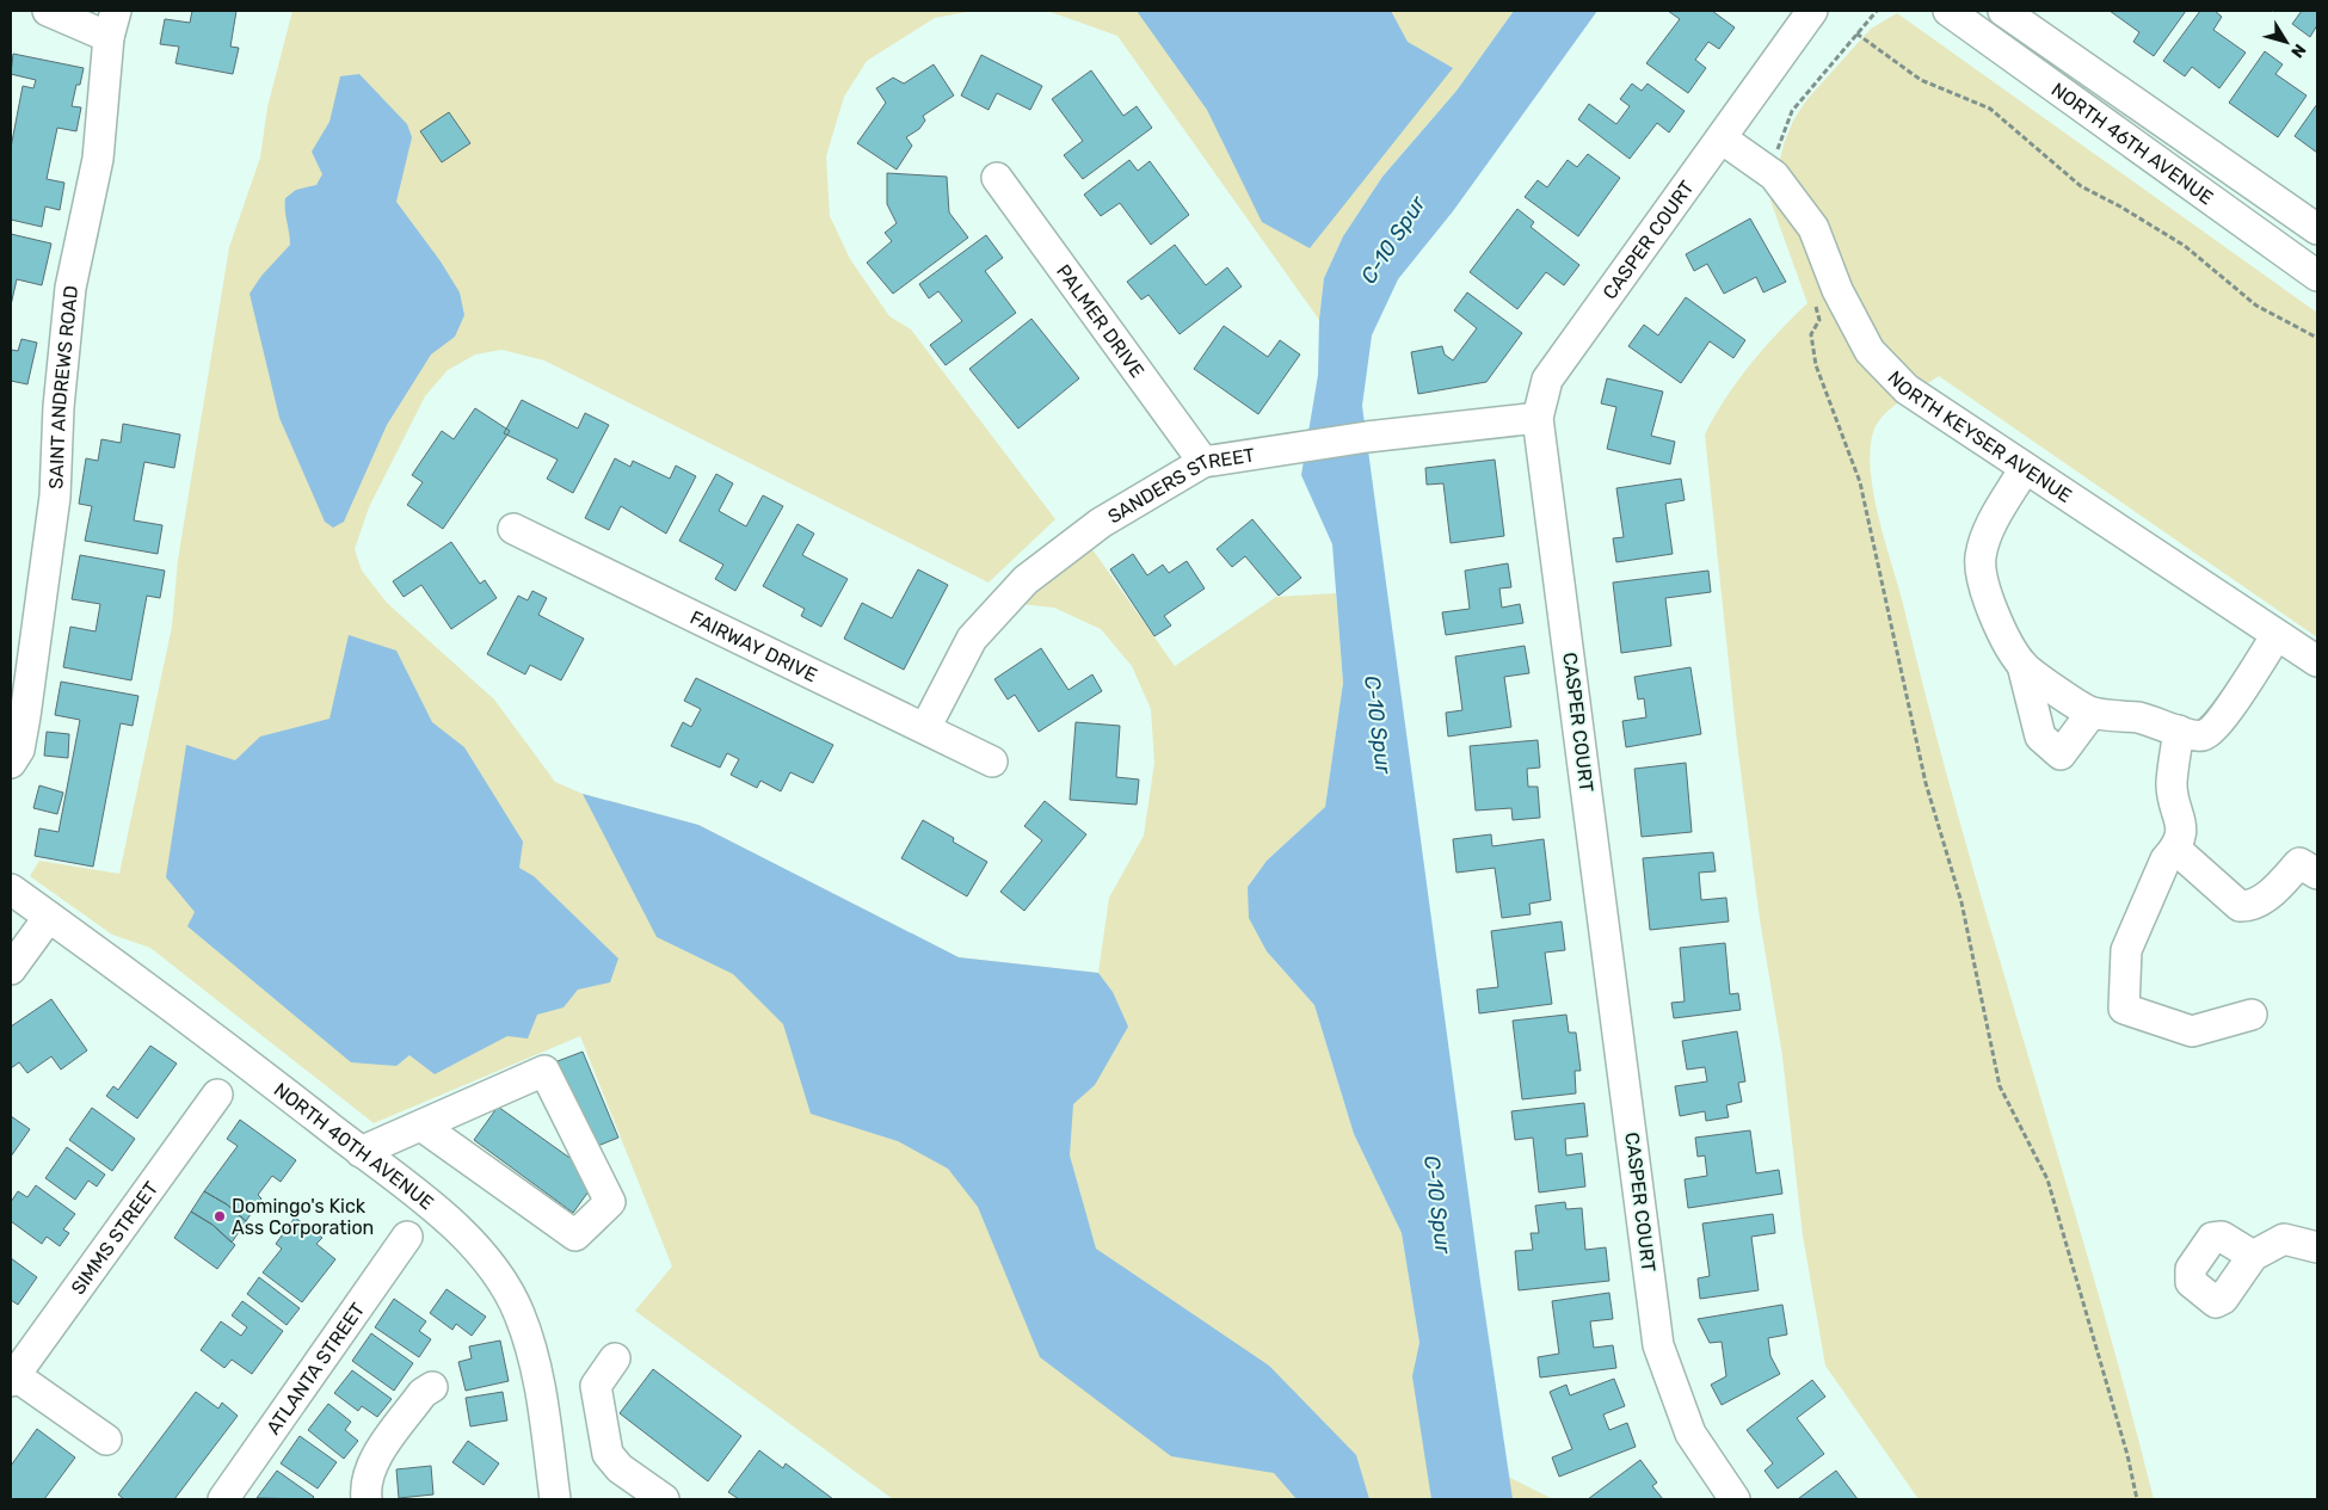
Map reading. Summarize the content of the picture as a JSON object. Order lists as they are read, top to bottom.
{
  "streets": {
    "street": [
      "NORTH 46TH AVENUE",
      "CASPER COURT",
      "PALMER DRIVE",
      "SAINT ANDREWS ROAD",
      "NORTH KEYSER AVENUE",
      "SANDERS STREET",
      "FAIRWAY DRIVE",
      "NORTH 40TH AVENUE",
      "SIMMS STREET",
      "ATLANTA STREET"
    ]
  },
  "crossings": [
    ["CASPER COURT", "NORTH KEYSER AVENUE"],
    ["CASPER COURT", "SANDERS STREET"],
    ["PALMER DRIVE", "SANDERS STREET"],
    ["SANDERS STREET", "FAIRWAY DRIVE"]
  ],
  "water": ["C-10 Spur"],
  "places": ["Domingo's Kick Ass Corporation"],
  "north": "bottom right"
}
